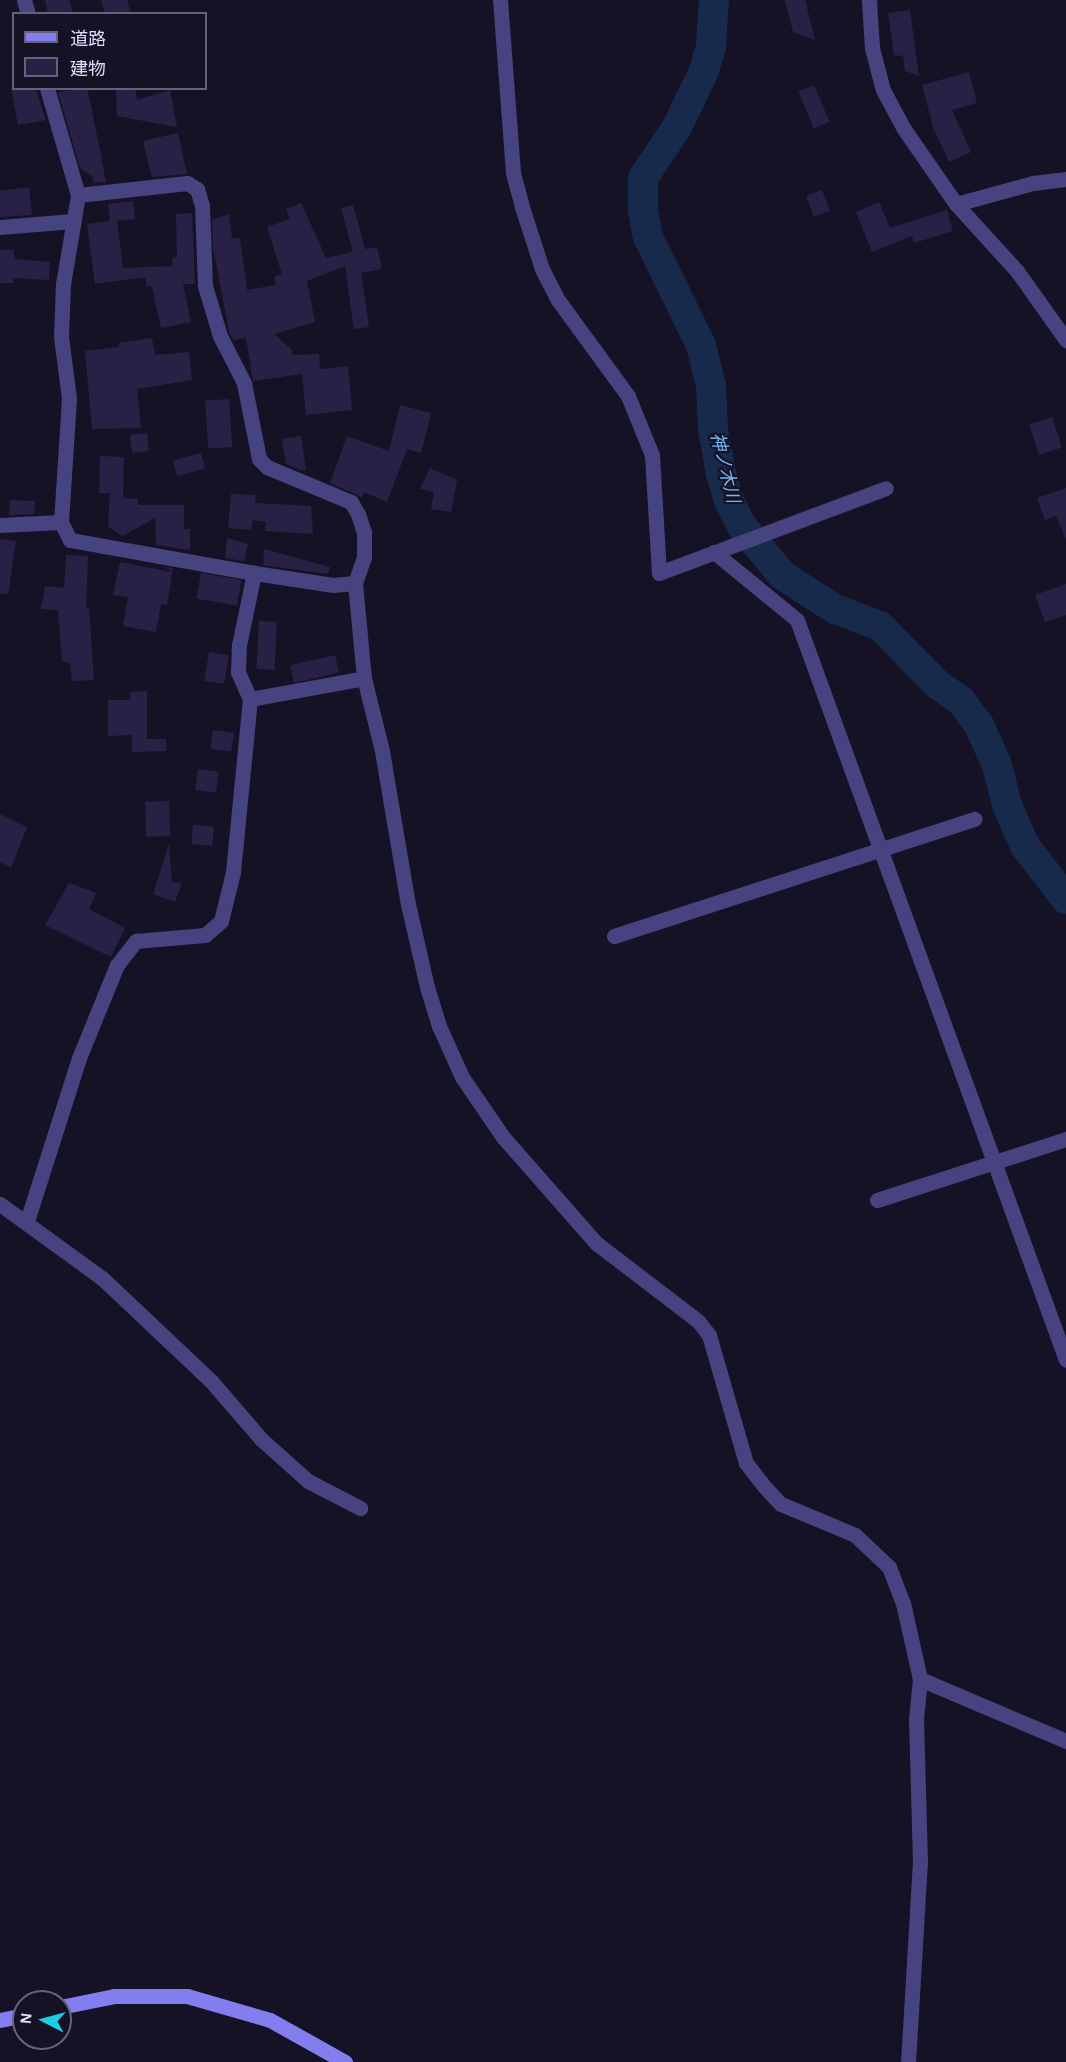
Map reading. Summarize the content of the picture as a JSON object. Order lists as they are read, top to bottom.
{
  "water": ["神ノ木川"],
  "legend": ["道路", "建物"],
  "north": "left"
}
